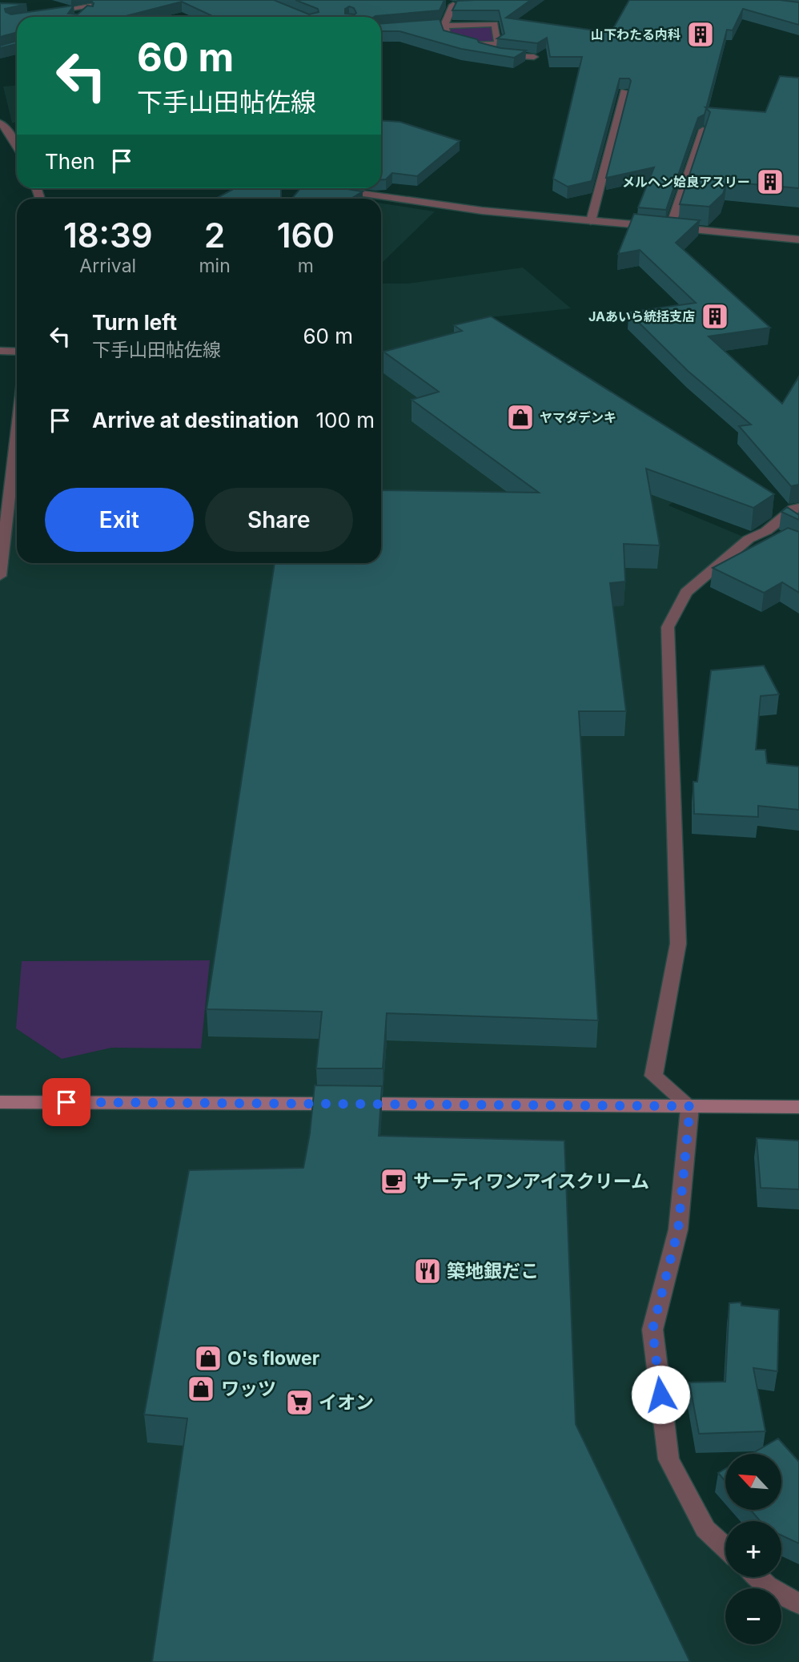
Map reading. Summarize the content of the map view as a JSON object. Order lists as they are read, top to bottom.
{
  "places": {
    "building": ["山下わたる内科", "メルヘン姶良アスリー", "JAあいら統括支店"],
    "shop": ["ヤマダデンキ", "O's flower", "ワッツ"],
    "cafe": ["サーティワンアイスクリーム"],
    "restaurant": ["築地銀だこ"],
    "supermarket": ["イオン"]
  },
  "north": "top left",
  "page": {
    "turn": ["60 m", "下手山田帖佐線"],
    "then": "Then",
    "eta": [
      "18:39",
      "Arrival",
      "2",
      "min",
      "160",
      "m"
    ],
    "list": [
      {
        "name": "Turn left",
        "note": "下手山田帖佐線",
        "value": "60 m"
      },
      {
        "name": "Arrive at destination",
        "value": "100 m"
      }
    ],
    "buttons": ["Exit", "Share"],
    "map_buttons": ["+", "−"]
  }
}
